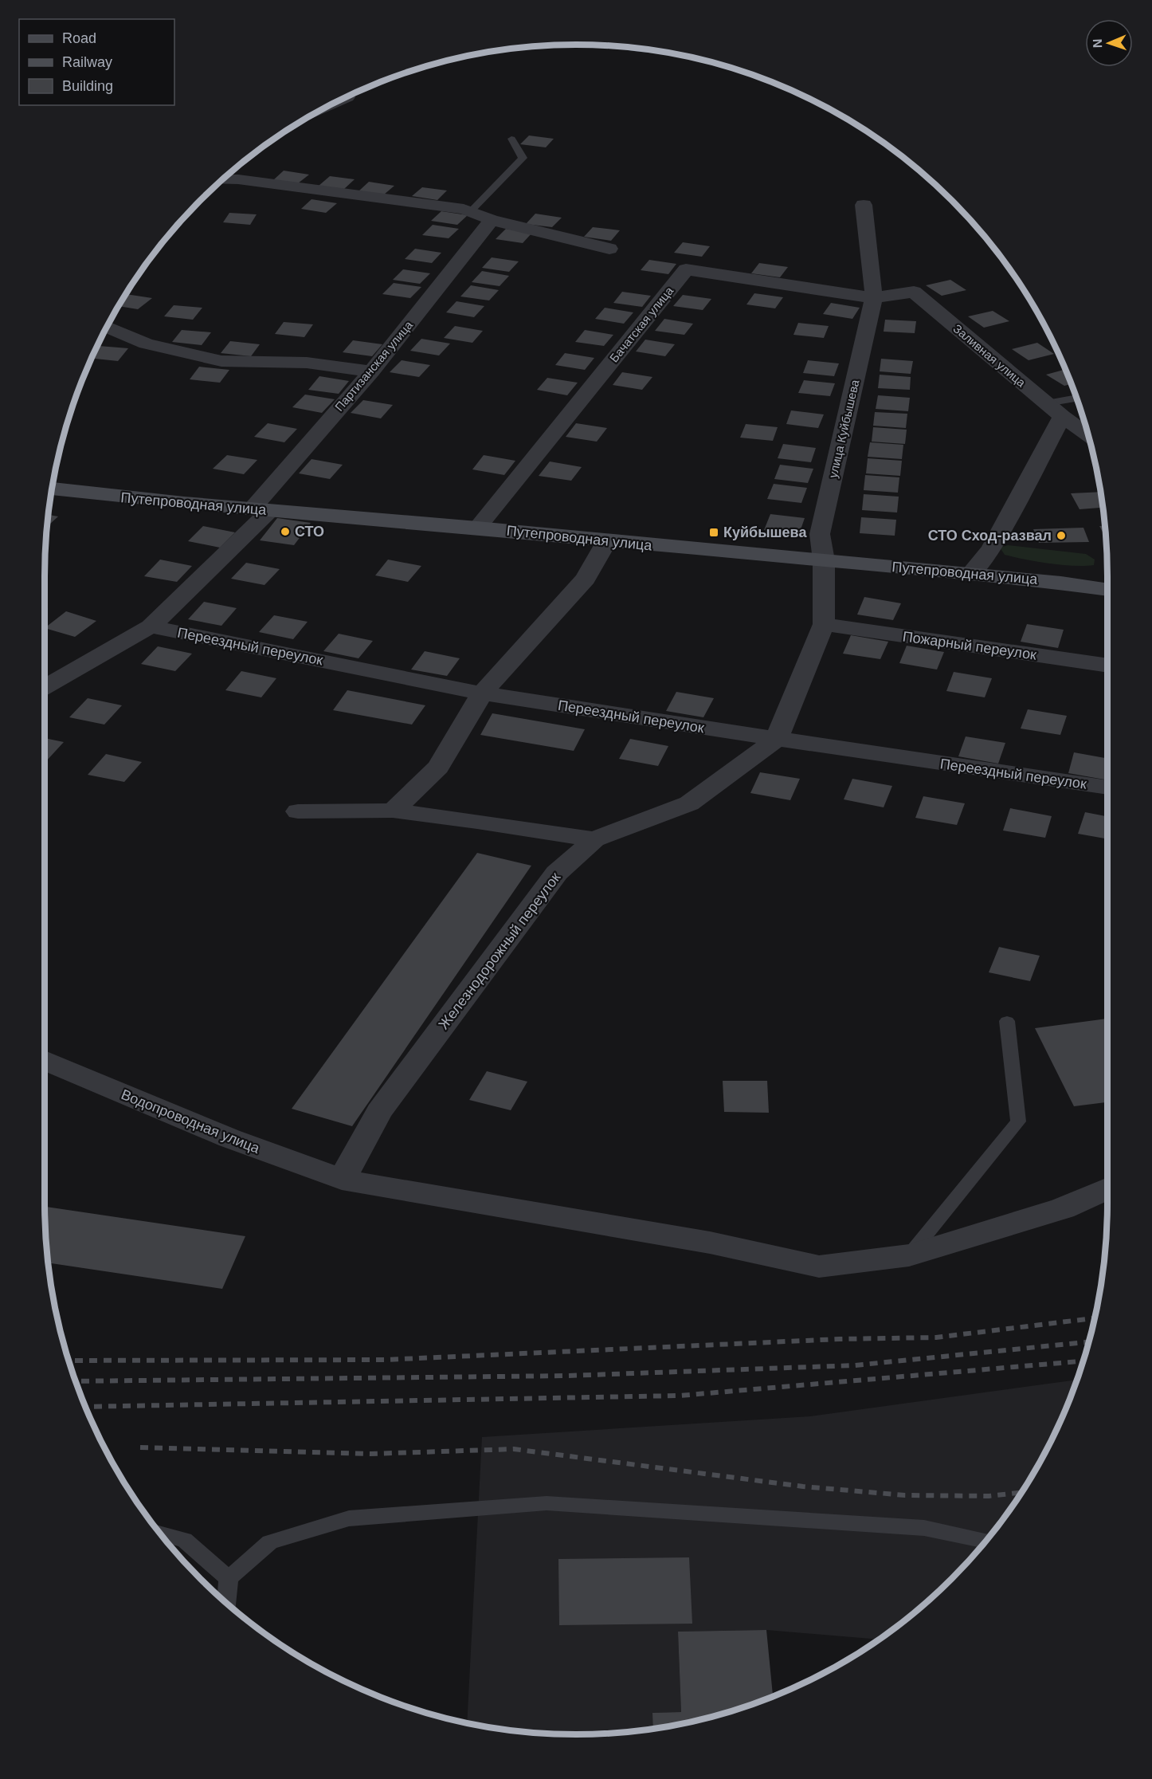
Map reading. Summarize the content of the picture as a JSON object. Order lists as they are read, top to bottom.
{
  "streets": {
    "main road": ["Путепроводная улица"],
    "street": [
      "Бачатская улица",
      "Заливная улица",
      "Партизанская улица",
      "улица Куйбышева",
      "Пожарный переулок",
      "Переездный переулок",
      "Железнодорожный переулок",
      "Водопроводная улица"
    ]
  },
  "crossings": [
    ["Бачатская улица", "Заливная улица"],
    ["Бачатская улица", "улица Куйбышева"],
    ["Бачатская улица", "Путепроводная улица"],
    ["Заливная улица", "улица Куйбышева"],
    ["Партизанская улица", "Путепроводная улица"],
    ["Партизанская улица", "Переездный переулок"],
    ["улица Куйбышева", "Путепроводная улица"],
    ["Переездный переулок", "Железнодорожный переулок"],
    ["Железнодорожный переулок", "Водопроводная улица"]
  ],
  "places": {
    "other": ["СТО", "СТО Сход-развал"],
    "transit": ["Куйбышева"]
  },
  "legend": ["Road", "Railway", "Building"],
  "north": "left"
}
